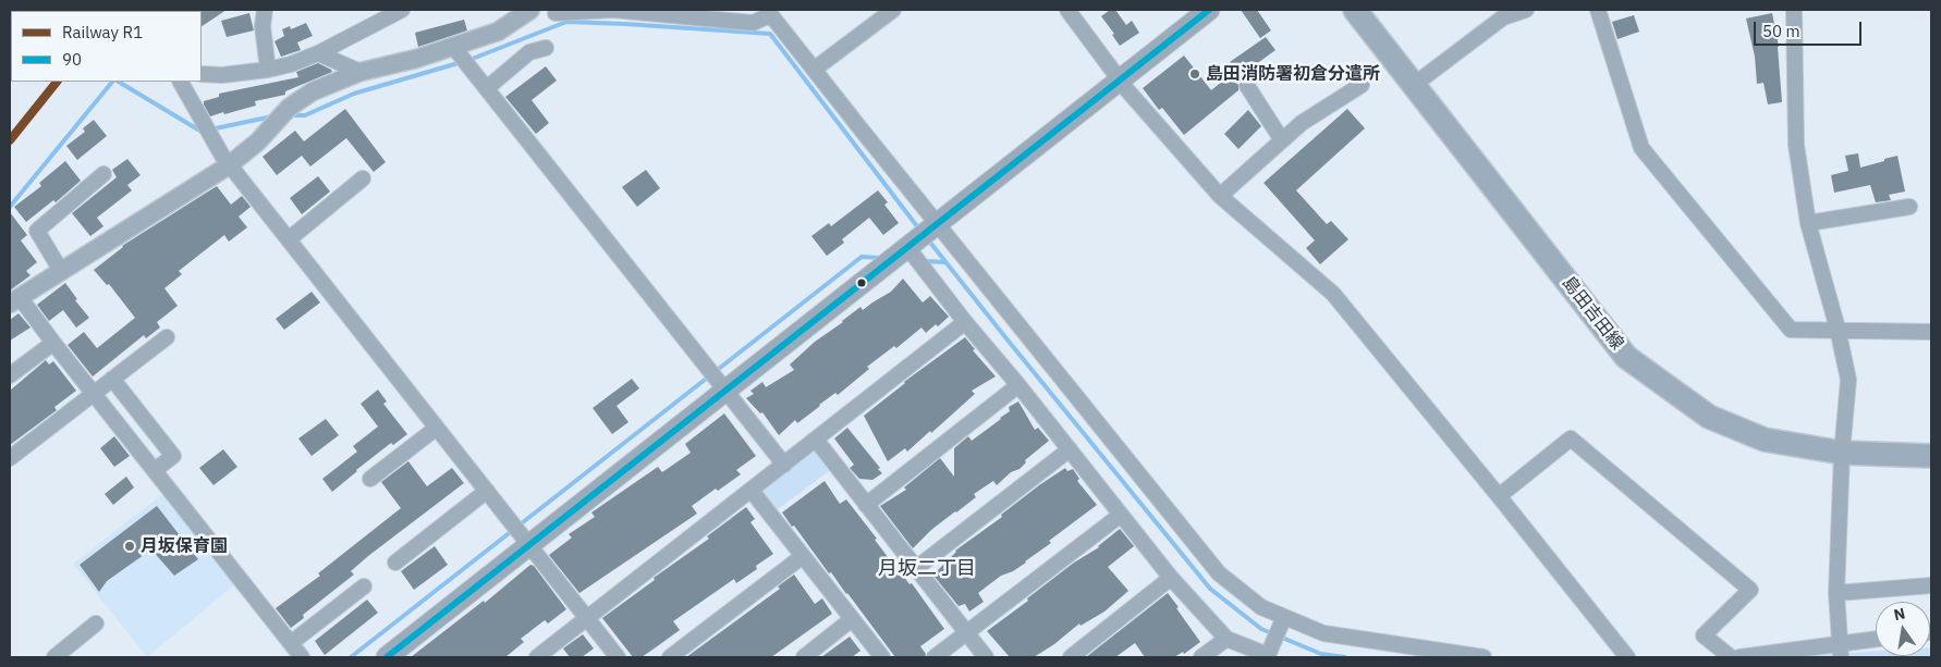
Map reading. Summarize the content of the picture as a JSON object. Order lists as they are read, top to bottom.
{
  "streets": {
    "main road": ["島田吉田線"]
  },
  "districts": ["月坂二丁目"],
  "places": ["島田消防署初倉分遣所", "月坂保育園"],
  "lines": ["transit line 90", "rail line R1"],
  "legend": ["Railway R1", "90"],
  "scale_bar": "50 m",
  "north": "top"
}
